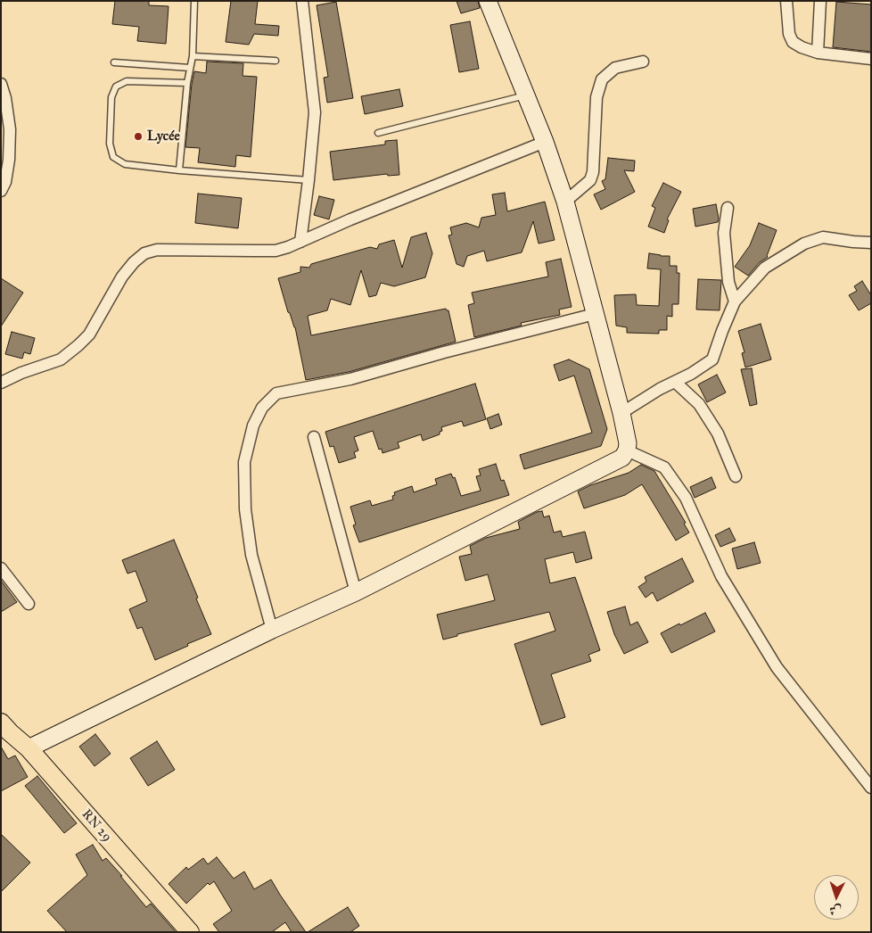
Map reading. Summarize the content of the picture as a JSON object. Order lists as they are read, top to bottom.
{
  "streets": {
    "main road": ["RN 29"]
  },
  "places": ["Lycée"],
  "north": "bottom"
}
